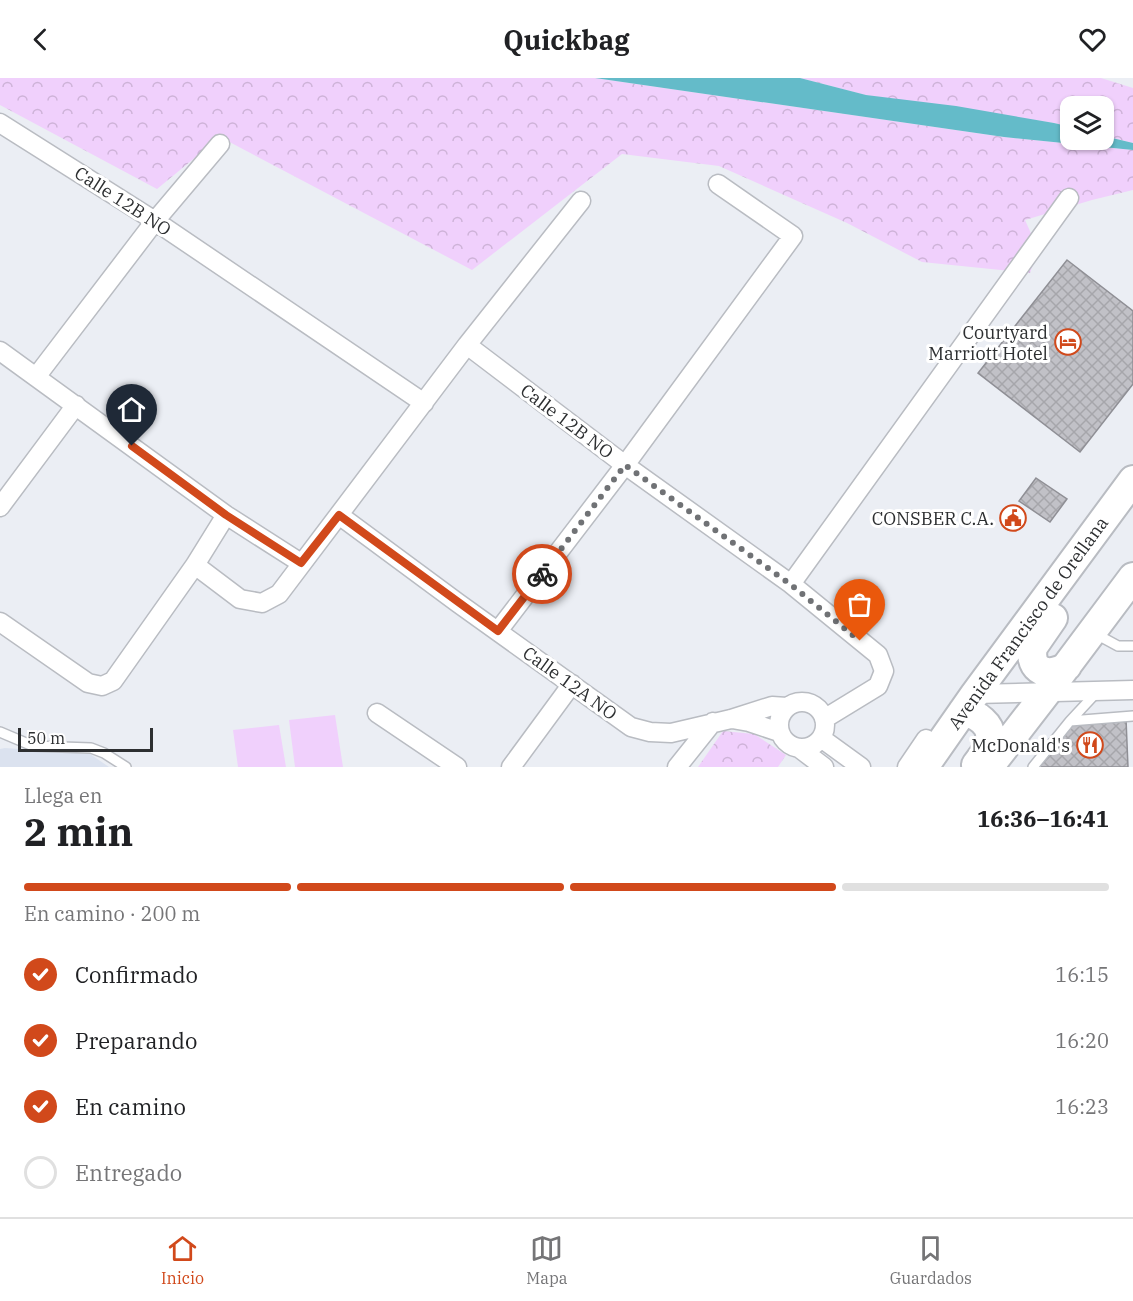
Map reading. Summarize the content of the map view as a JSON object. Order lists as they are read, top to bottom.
{
  "streets": {
    "main road": ["Avenida Francisco de Orellana"],
    "street": ["Calle 12B NO", "Calle 12A NO"]
  },
  "crossings": [
    ["Calle 12B NO", "Calle 12A NO"]
  ],
  "places": {
    "hotel": ["Courtyard Marriott Hotel"],
    "public building": ["CONSBER C.A."],
    "restaurant": ["McDonald's"]
  },
  "scale_bar": "50 m",
  "page": {
    "header": "Quickbag",
    "scale": "50 m",
    "heading": ["2 min", "Llega en", "16:36–16:41"],
    "bar": "En camino · 200 m",
    "list": [
      ["Confirmado", "16:15"],
      ["Preparando", "16:20"],
      ["En camino", "16:23"],
      "Entregado"
    ],
    "tabs": ["Inicio", "Mapa", "Guardados"]
  }
}
